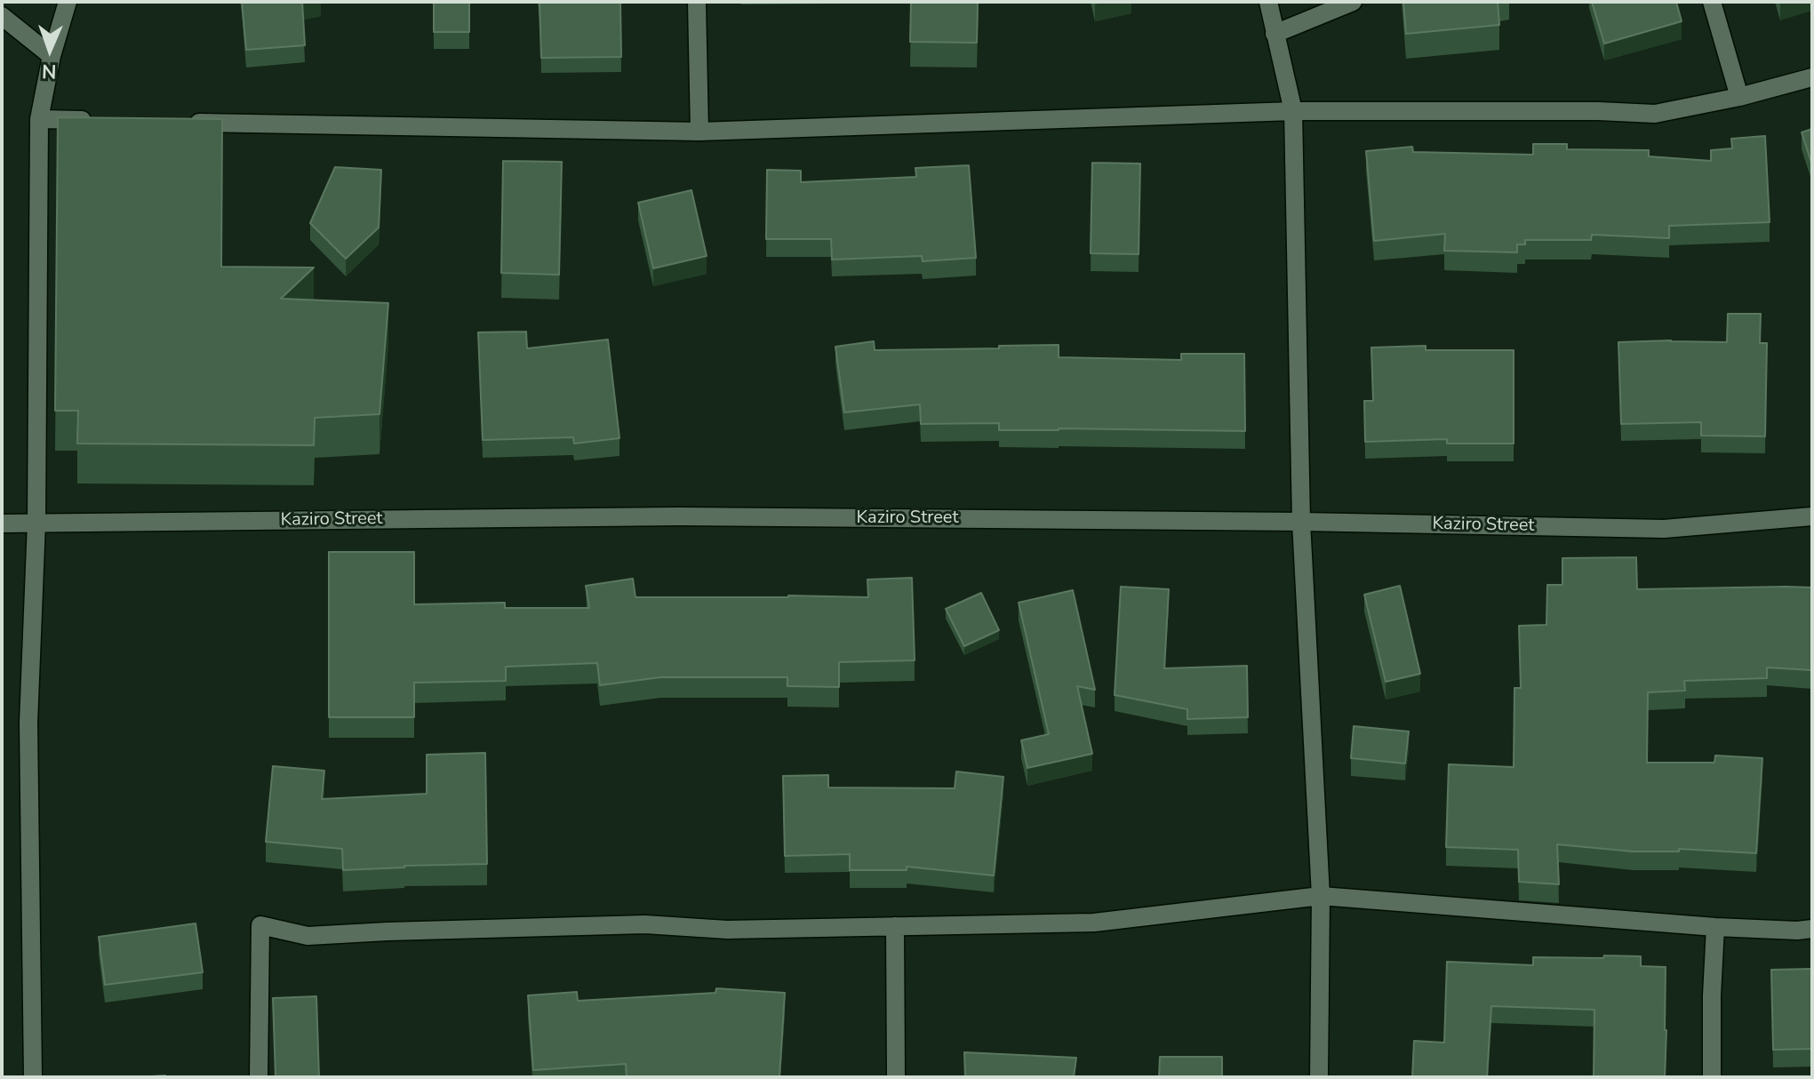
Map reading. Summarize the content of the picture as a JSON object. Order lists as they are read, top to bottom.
{
  "streets": {
    "street": ["Kaziro Street"]
  },
  "north": "bottom"
}
